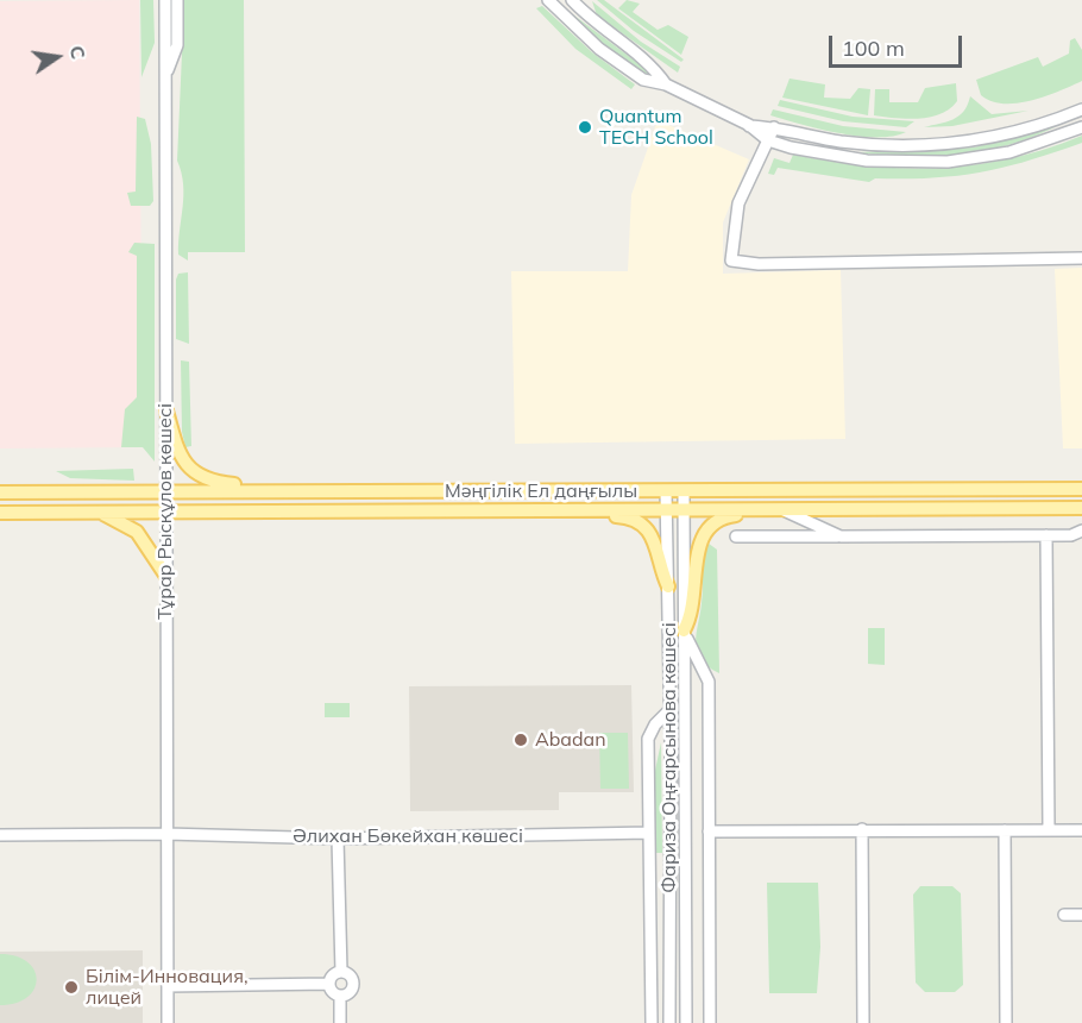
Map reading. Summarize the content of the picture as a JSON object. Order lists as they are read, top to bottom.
{
  "streets": {
    "main road": ["Мәңгілік Ел даңғылы"],
    "street": ["Тұрар Рысқұлов көшесі", "Фариза Оңғарсынова көшесі", "Әлихан Бөкейхан көшесі"]
  },
  "crossings": [
    ["Мәңгілік Ел даңғылы", "Тұрар Рысқұлов көшесі"],
    ["Мәңгілік Ел даңғылы", "Фариза Оңғарсынова көшесі"],
    ["Тұрар Рысқұлов көшесі", "Әлихан Бөкейхан көшесі"]
  ],
  "places": ["Quantum TECH School", "Abadan", "Білім-Инновация, лицей"],
  "scale_bar": "100 m",
  "north": "right"
}
